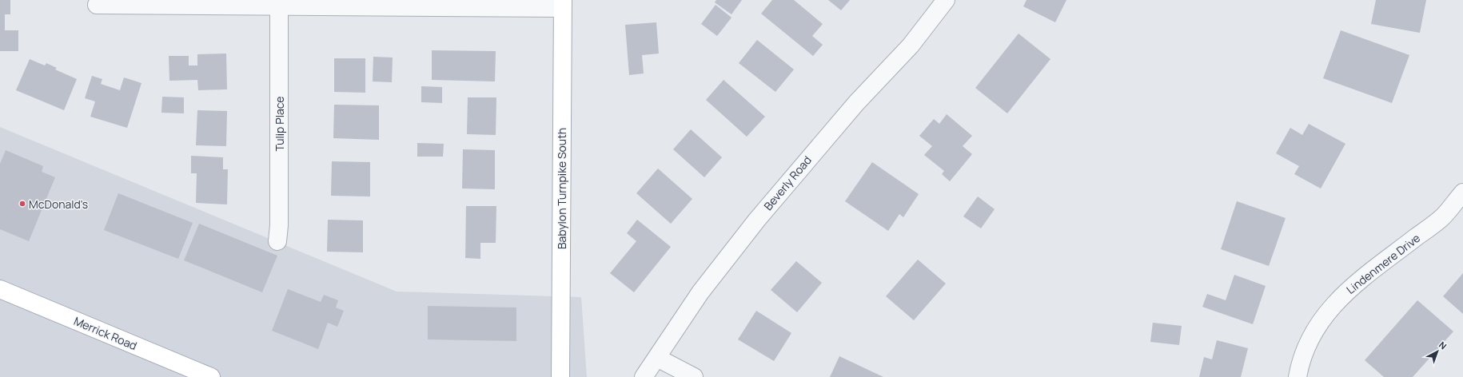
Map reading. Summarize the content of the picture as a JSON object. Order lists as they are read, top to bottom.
{
  "streets": {
    "main road": ["Babylon Turnpike South", "Merrick Road"],
    "street": ["Tulip Place", "Beverly Road", "Lindenmere Drive"]
  },
  "places": ["McDonald's"],
  "north": "top right"
}
